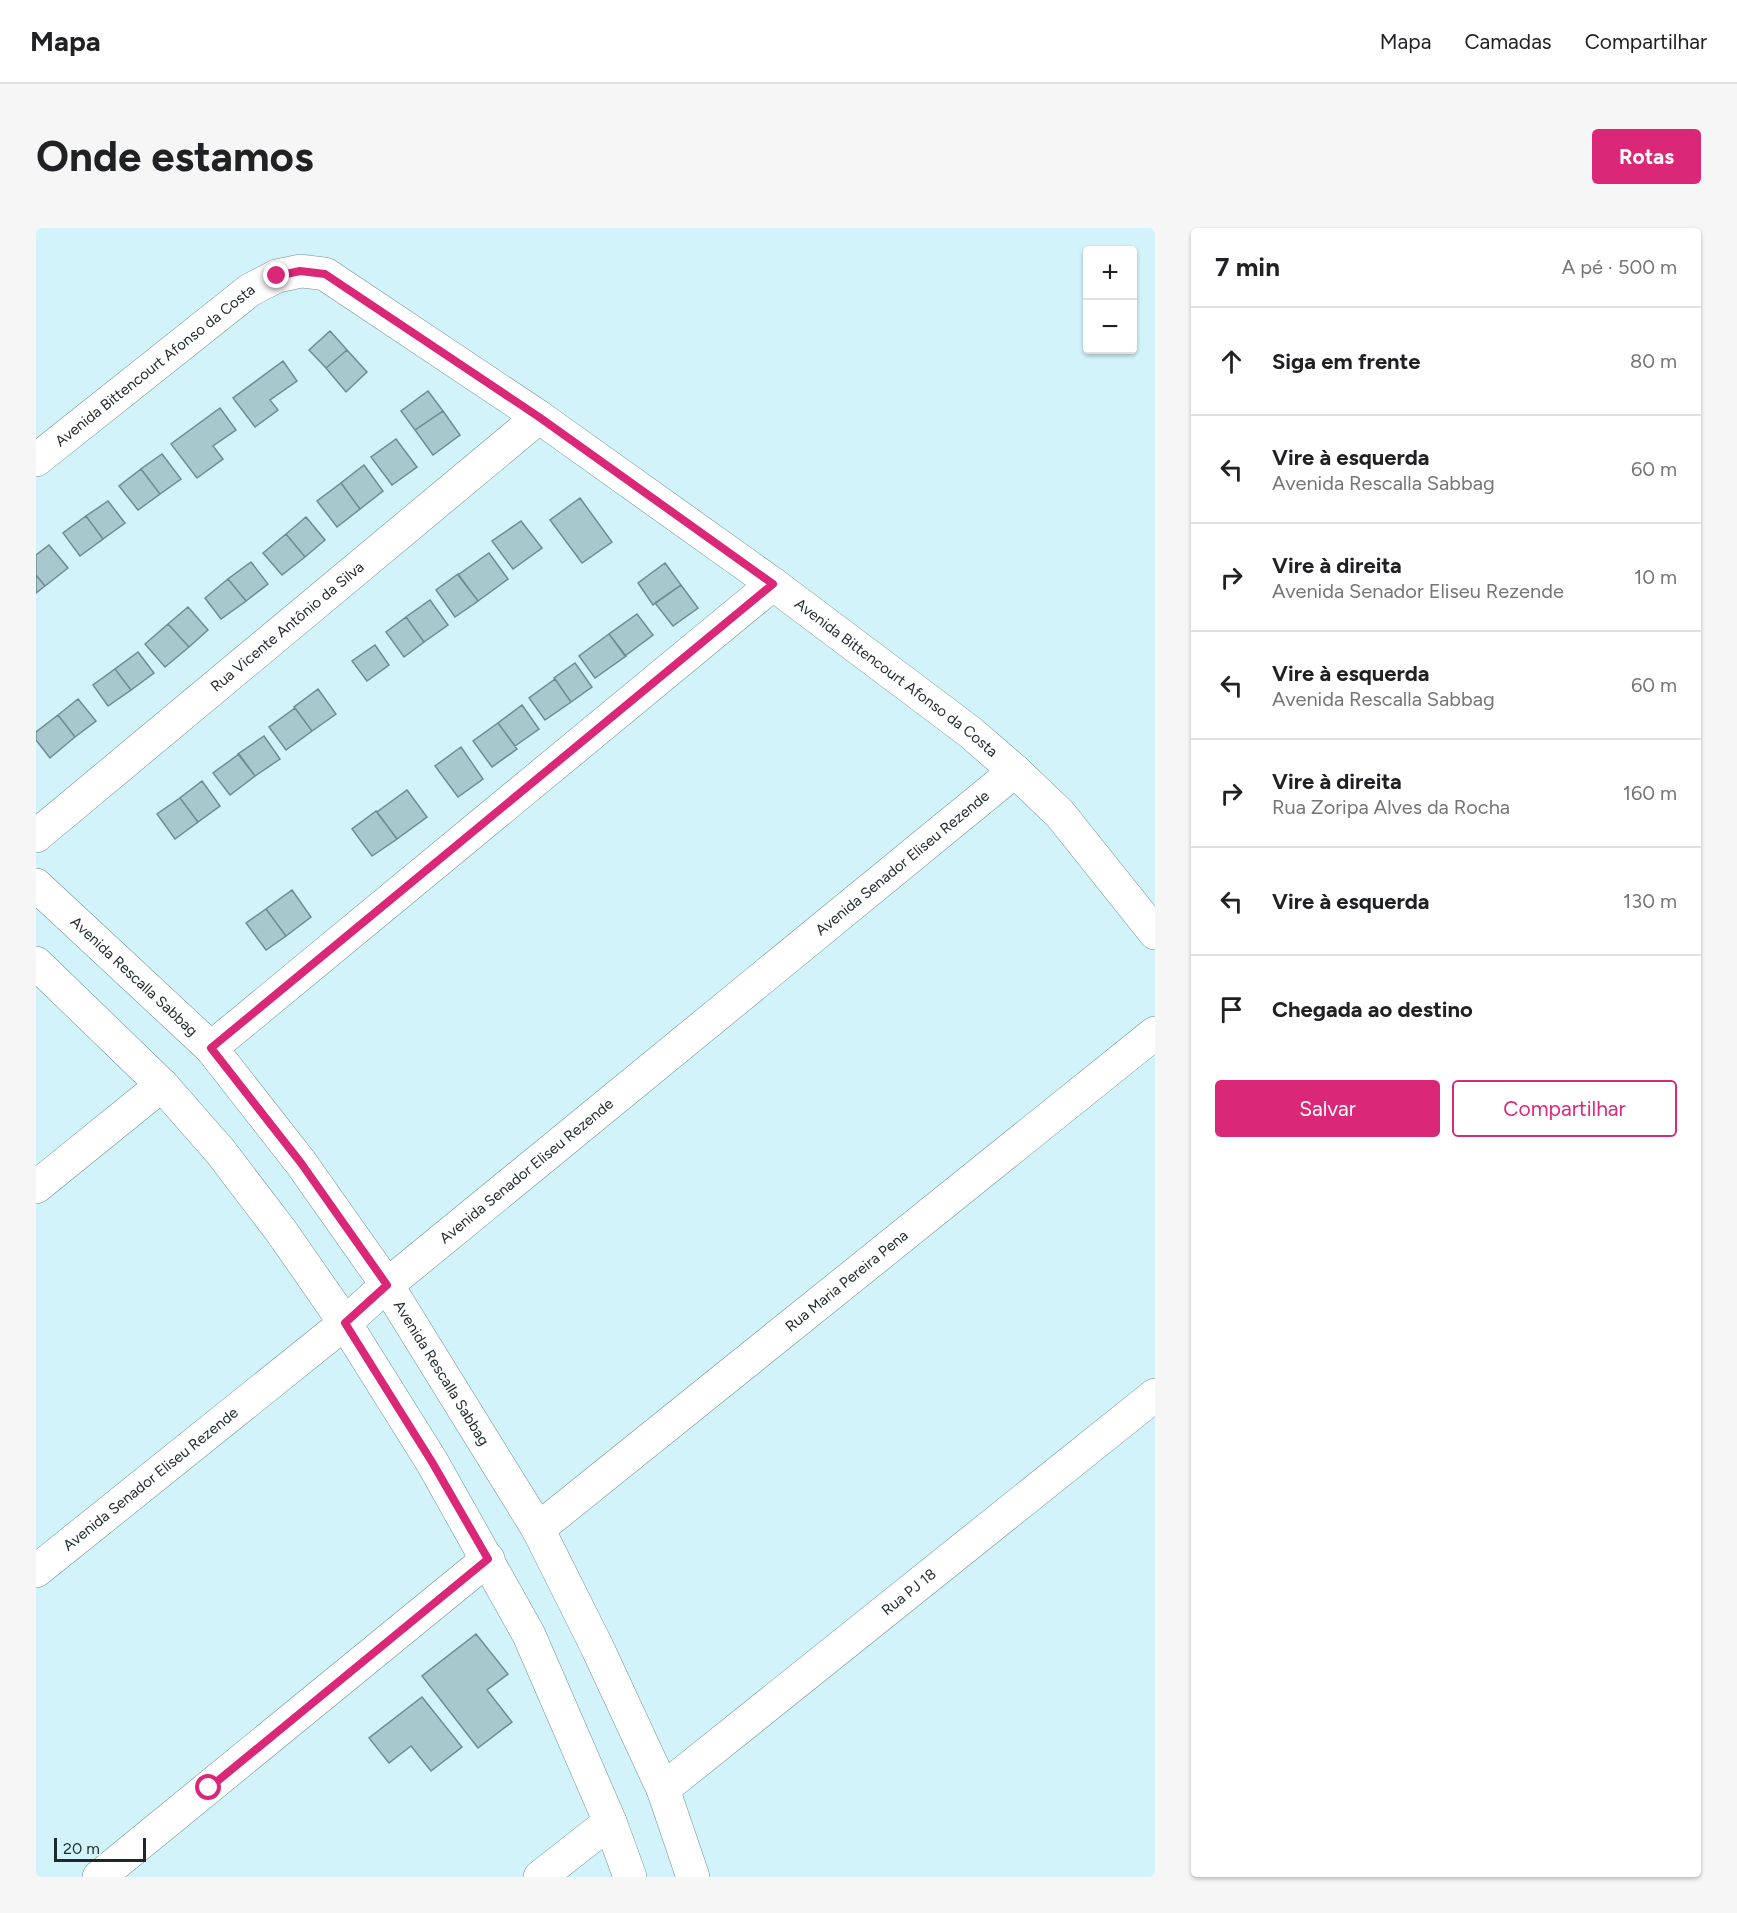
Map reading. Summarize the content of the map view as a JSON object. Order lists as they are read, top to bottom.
{
  "streets": {
    "street": [
      "Avenida Bittencourt Afonso da Costa",
      "Rua Vicente Antônio da Silva",
      "Avenida Senador Eliseu Rezende",
      "Avenida Rescalla Sabbag",
      "Rua Maria Pereira Pena",
      "Rua PJ 18"
    ]
  },
  "crossings": [
    ["Avenida Bittencourt Afonso da Costa", "Rua Vicente Antônio da Silva"],
    ["Avenida Bittencourt Afonso da Costa", "Avenida Senador Eliseu Rezende"],
    ["Avenida Senador Eliseu Rezende", "Avenida Rescalla Sabbag"],
    ["Avenida Rescalla Sabbag", "Rua Maria Pereira Pena"],
    ["Avenida Rescalla Sabbag", "Rua PJ 18"]
  ],
  "scale_bar": "20 m",
  "page": {
    "header": "Mapa",
    "nav": ["Mapa", "Camadas", "Compartilhar"],
    "buttons": [
      "Rotas",
      ["Salvar", "Compartilhar"]
    ],
    "title": "Onde estamos",
    "heading": ["7 min", "A pé · 500 m"],
    "map_buttons": ["+", "−"],
    "list": [
      ["Siga em frente", "80 m"],
      ["Vire à esquerda", "Avenida Rescalla Sabbag", "60 m"],
      ["Vire à direita", "Avenida Senador Eliseu Rezende", "10 m"],
      ["Vire à esquerda", "Avenida Rescalla Sabbag", "60 m"],
      ["Vire à direita", "Rua Zoripa Alves da Rocha", "160 m"],
      ["Vire à esquerda", "130 m"],
      "Chegada ao destino"
    ],
    "scale": "20 m"
  }
}
